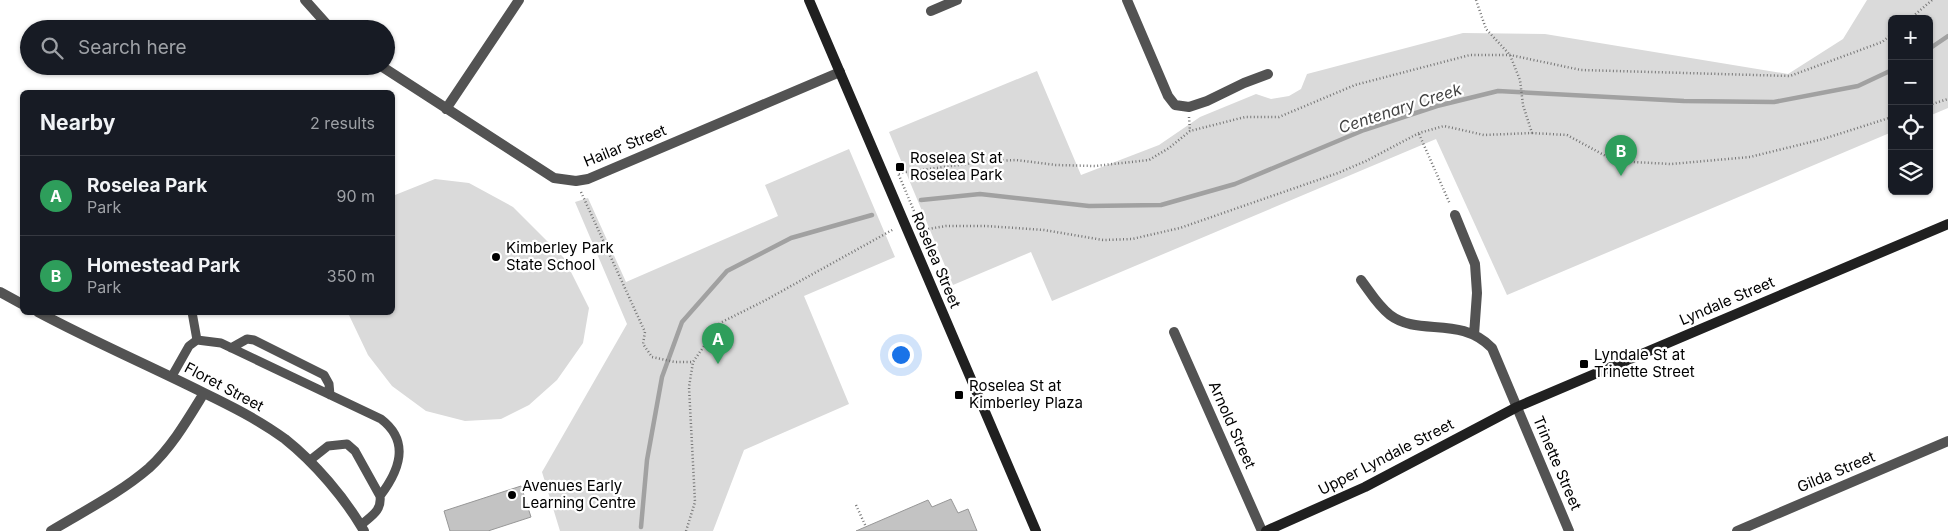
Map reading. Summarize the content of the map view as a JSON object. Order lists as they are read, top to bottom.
{
  "streets": {
    "street": [
      "Hailar Street",
      "Roselea Street",
      "Lyndale Street",
      "Floret Street",
      "Arnold Street",
      "Upper Lyndale Street",
      "Trinette Street",
      "Gilda Street"
    ]
  },
  "crossings": [
    ["Hailar Street", "Roselea Street"],
    ["Lyndale Street", "Upper Lyndale Street"],
    ["Lyndale Street", "Trinette Street"],
    ["Upper Lyndale Street", "Trinette Street"]
  ],
  "water": ["Centenary Creek"],
  "places": {
    "transit": ["Roselea St at Roselea Park", "Lyndale St at Trinette Street", "Roselea St at Kimberley Plaza"],
    "other": ["Kimberley Park State School", "Avenues Early Learning Centre"]
  },
  "page": {
    "map_buttons": ["+", "−"],
    "search": "Search here",
    "heading": ["Nearby", "2 results"],
    "pins": ["B", "A"],
    "list": [
      {
        "mark": "A",
        "name": "Roselea Park",
        "note": "Park",
        "value": "90 m"
      },
      {
        "mark": "B",
        "name": "Homestead Park",
        "note": "Park",
        "value": "350 m"
      }
    ]
  }
}
